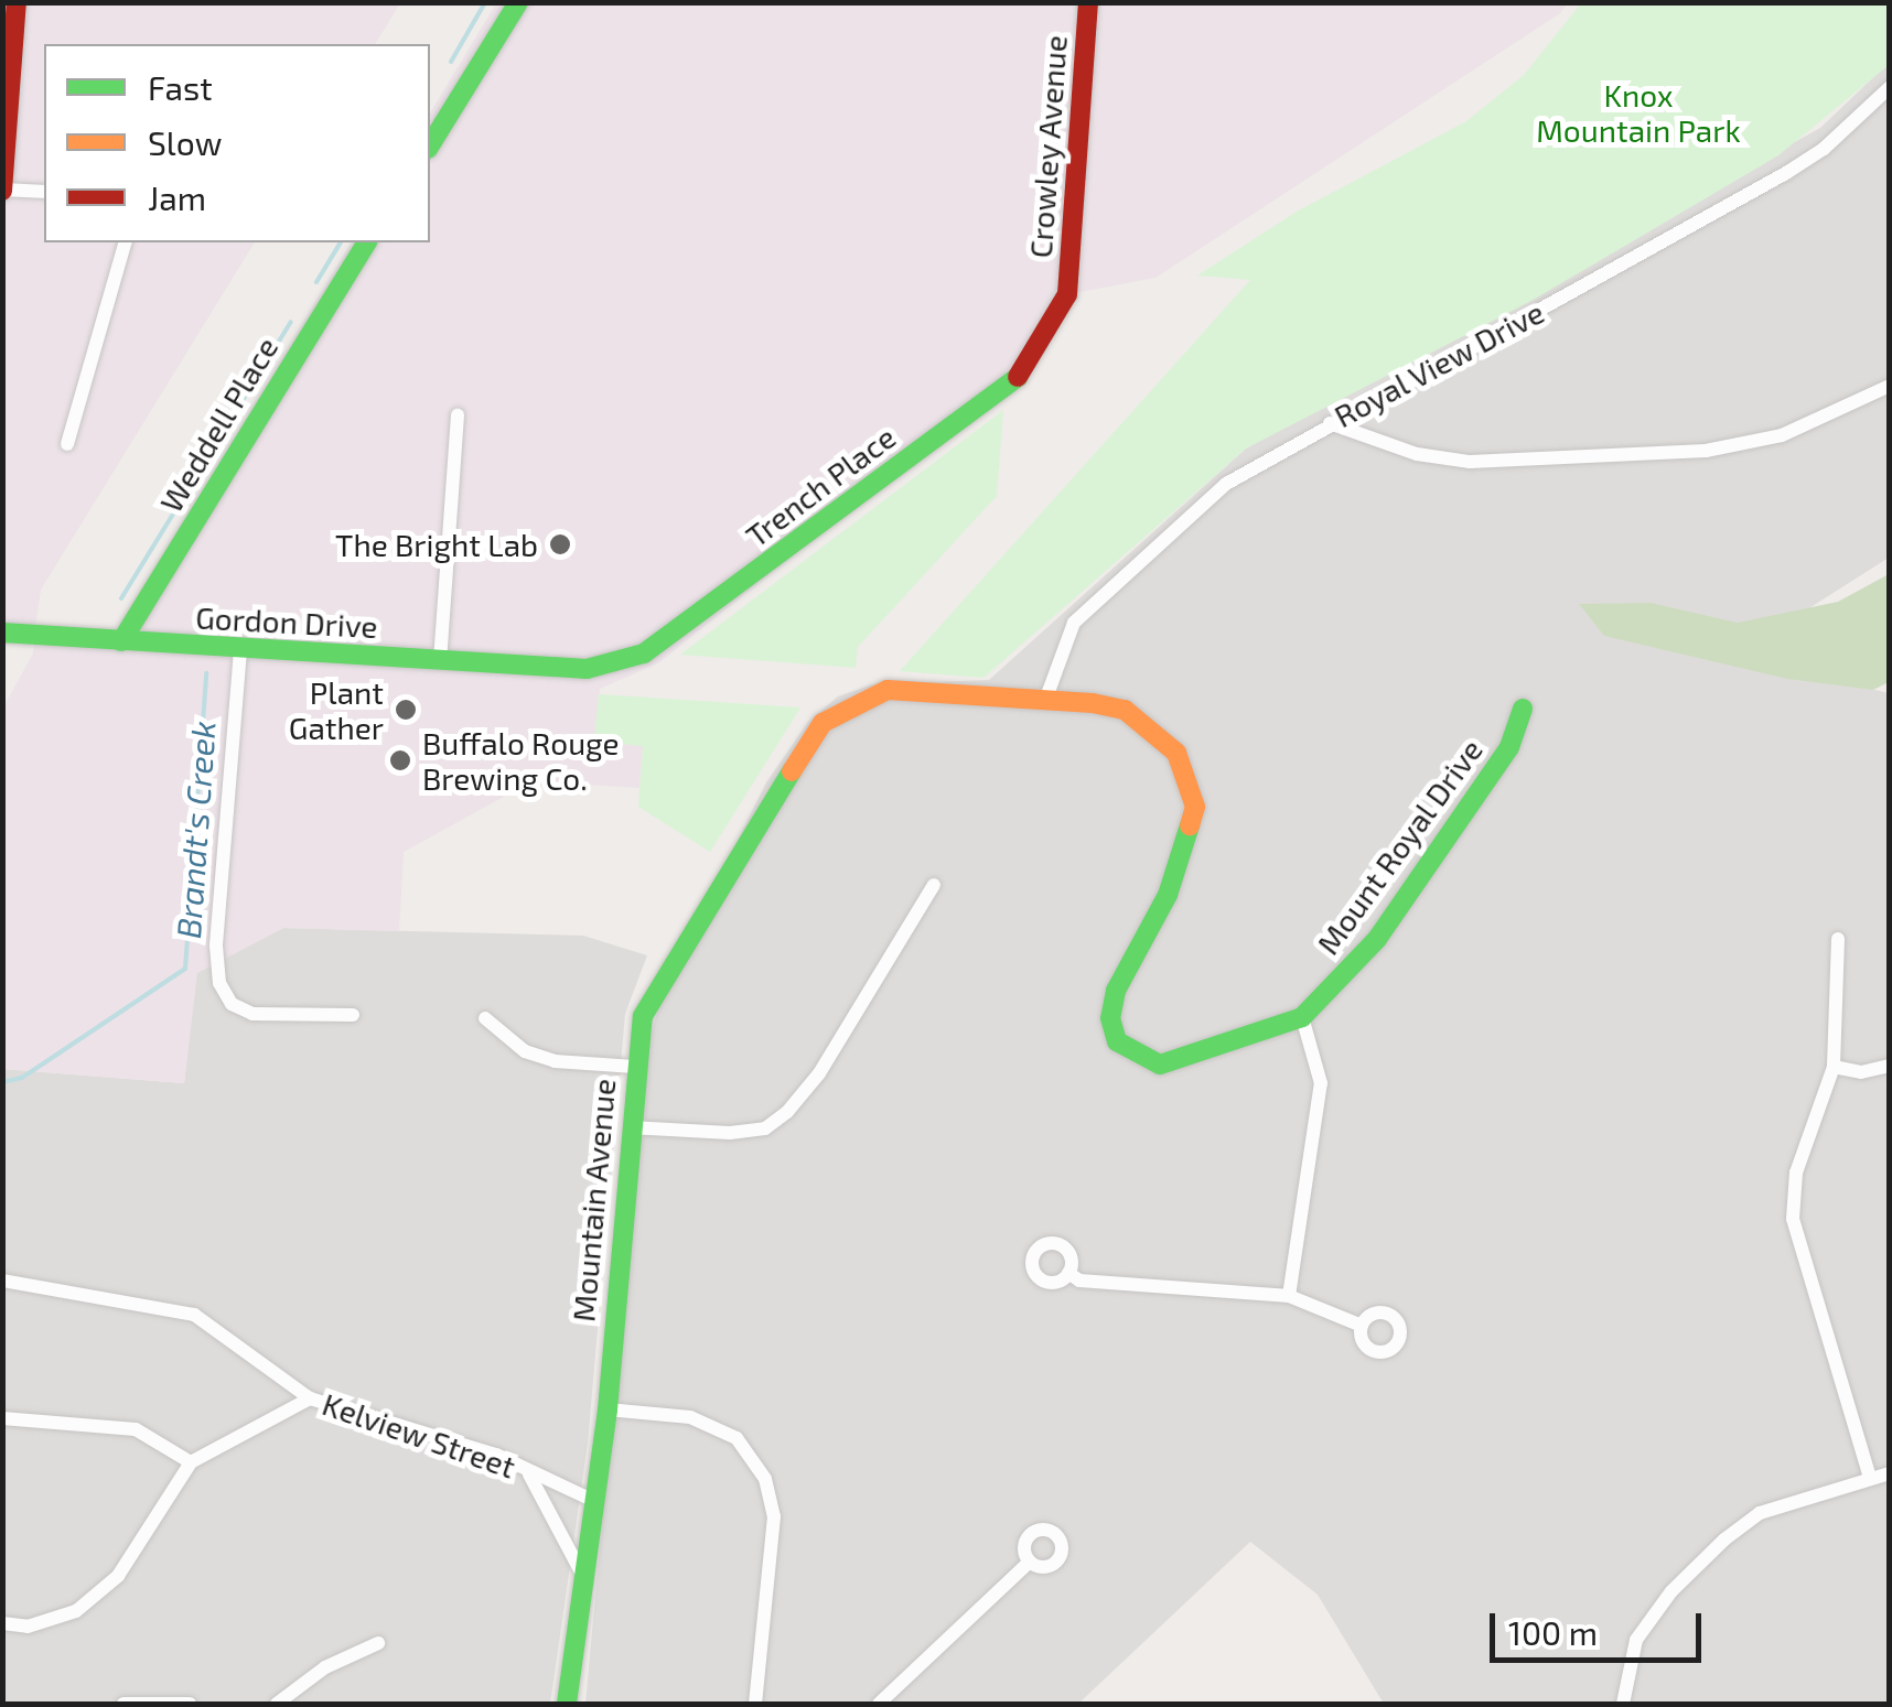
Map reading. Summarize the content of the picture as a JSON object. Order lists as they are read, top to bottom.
{
  "streets": {
    "street": [
      "Crowley Avenue",
      "Royal View Drive",
      "Weddell Place",
      "Trench Place",
      "Gordon Drive",
      "Mount Royal Drive",
      "Mountain Avenue",
      "Kelview Street"
    ]
  },
  "crossings": [
    ["Crowley Avenue", "Trench Place"],
    ["Royal View Drive", "Mount Royal Drive"],
    ["Weddell Place", "Gordon Drive"],
    ["Trench Place", "Gordon Drive"],
    ["Mount Royal Drive", "Mountain Avenue"],
    ["Mountain Avenue", "Kelview Street"]
  ],
  "water": ["Brandt's Creek"],
  "parks": ["Knox Mountain Park"],
  "places": ["The Bright Lab", "Plant Gather", "Buffalo Rouge Brewing Co."],
  "legend": ["Fast", "Slow", "Jam"],
  "scale_bar": "100 m"
}
